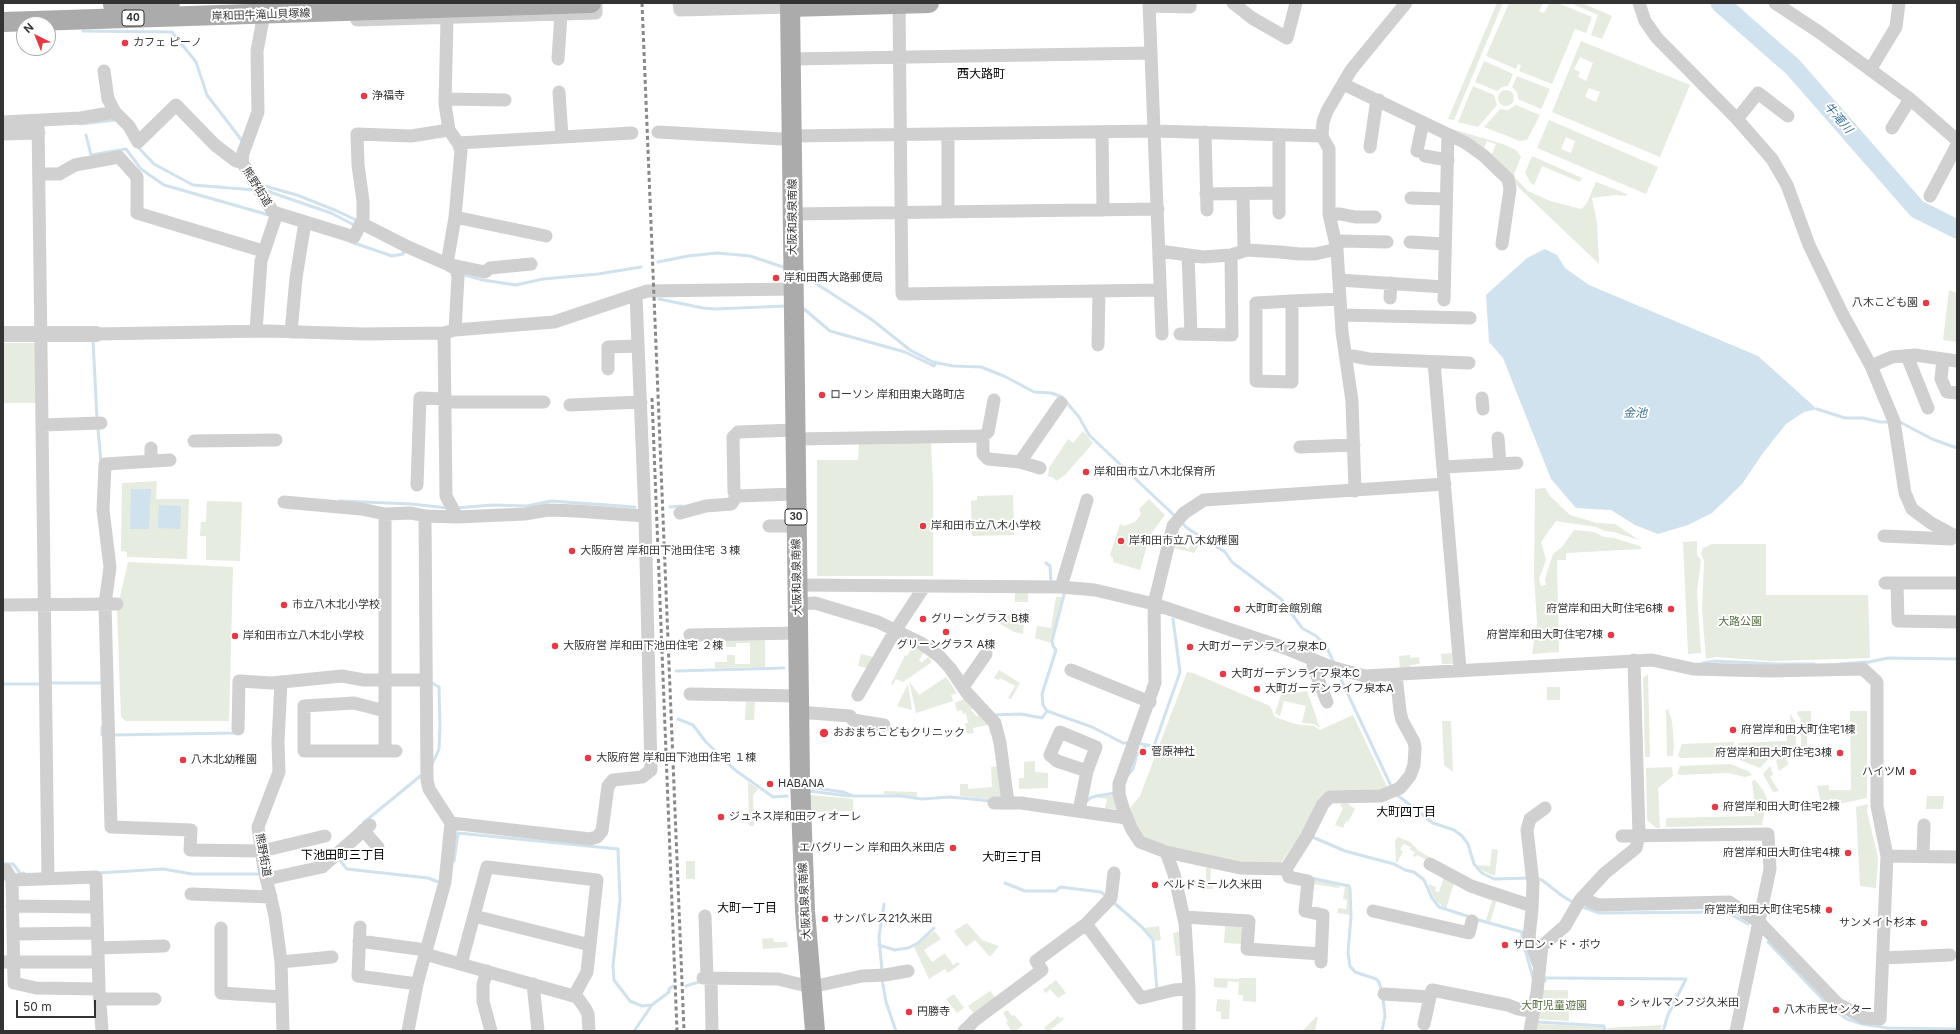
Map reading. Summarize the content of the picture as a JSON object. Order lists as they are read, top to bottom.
{
  "streets": {
    "main road": [
      "岸和田牛滝山貝塚線",
      "40",
      "大阪和泉泉南線",
      "30"
    ],
    "street": ["熊野街道"]
  },
  "crossings": [
    ["岸和田牛滝山貝塚線", "熊野街道"]
  ],
  "districts": [
    "西大路町",
    "大町四丁目",
    "下池田町三丁目",
    "大町三丁目",
    "大町一丁目"
  ],
  "water": ["牛滝川", "金池"],
  "parks": ["大路公園", "大町児童遊園"],
  "places": [
    "カフェ ピーノ",
    "浄福寺",
    "岸和田西大路郵便局",
    "八木こども園",
    "ローソン 岸和田東大路町店",
    "岸和田市立八木北保育所",
    "岸和田市立八木小学校",
    "岸和田市立八木幼稚園",
    "大阪府営 岸和田下池田住宅 ３棟",
    "市立八木北小学校",
    "大町町会館別館",
    "府営岸和田大町住宅6棟",
    "グリーングラス B棟",
    "グリーングラス A棟",
    "府営岸和田大町住宅7棟",
    "岸和田市立八木北小学校",
    "大阪府営 岸和田下池田住宅 ２棟",
    "大町ガーデンライフ泉本D",
    "大町ガーデンライフ泉本C",
    "大町ガーデンライフ泉本A",
    "府営岸和田大町住宅1棟",
    "おおまちこどもクリニック",
    "菅原神社",
    "府営岸和田大町住宅3棟",
    "大阪府営 岸和田下池田住宅 １棟",
    "八木北幼稚園",
    "ハイツM",
    "HABANA",
    "府営岸和田大町住宅2棟",
    "ジュネス岸和田フィオーレ",
    "エバグリーン 岸和田久米田店",
    "府営岸和田大町住宅4棟",
    "ベルドミール久米田",
    "府営岸和田大町住宅5棟",
    "サンパレス21久米田",
    "サンメイト杉本",
    "サロン・ド・ボウ",
    "シャルマンフジ久米田",
    "八木市民センター",
    "円勝寺"
  ],
  "scale_bar": "50 m",
  "north": "top left"
}
